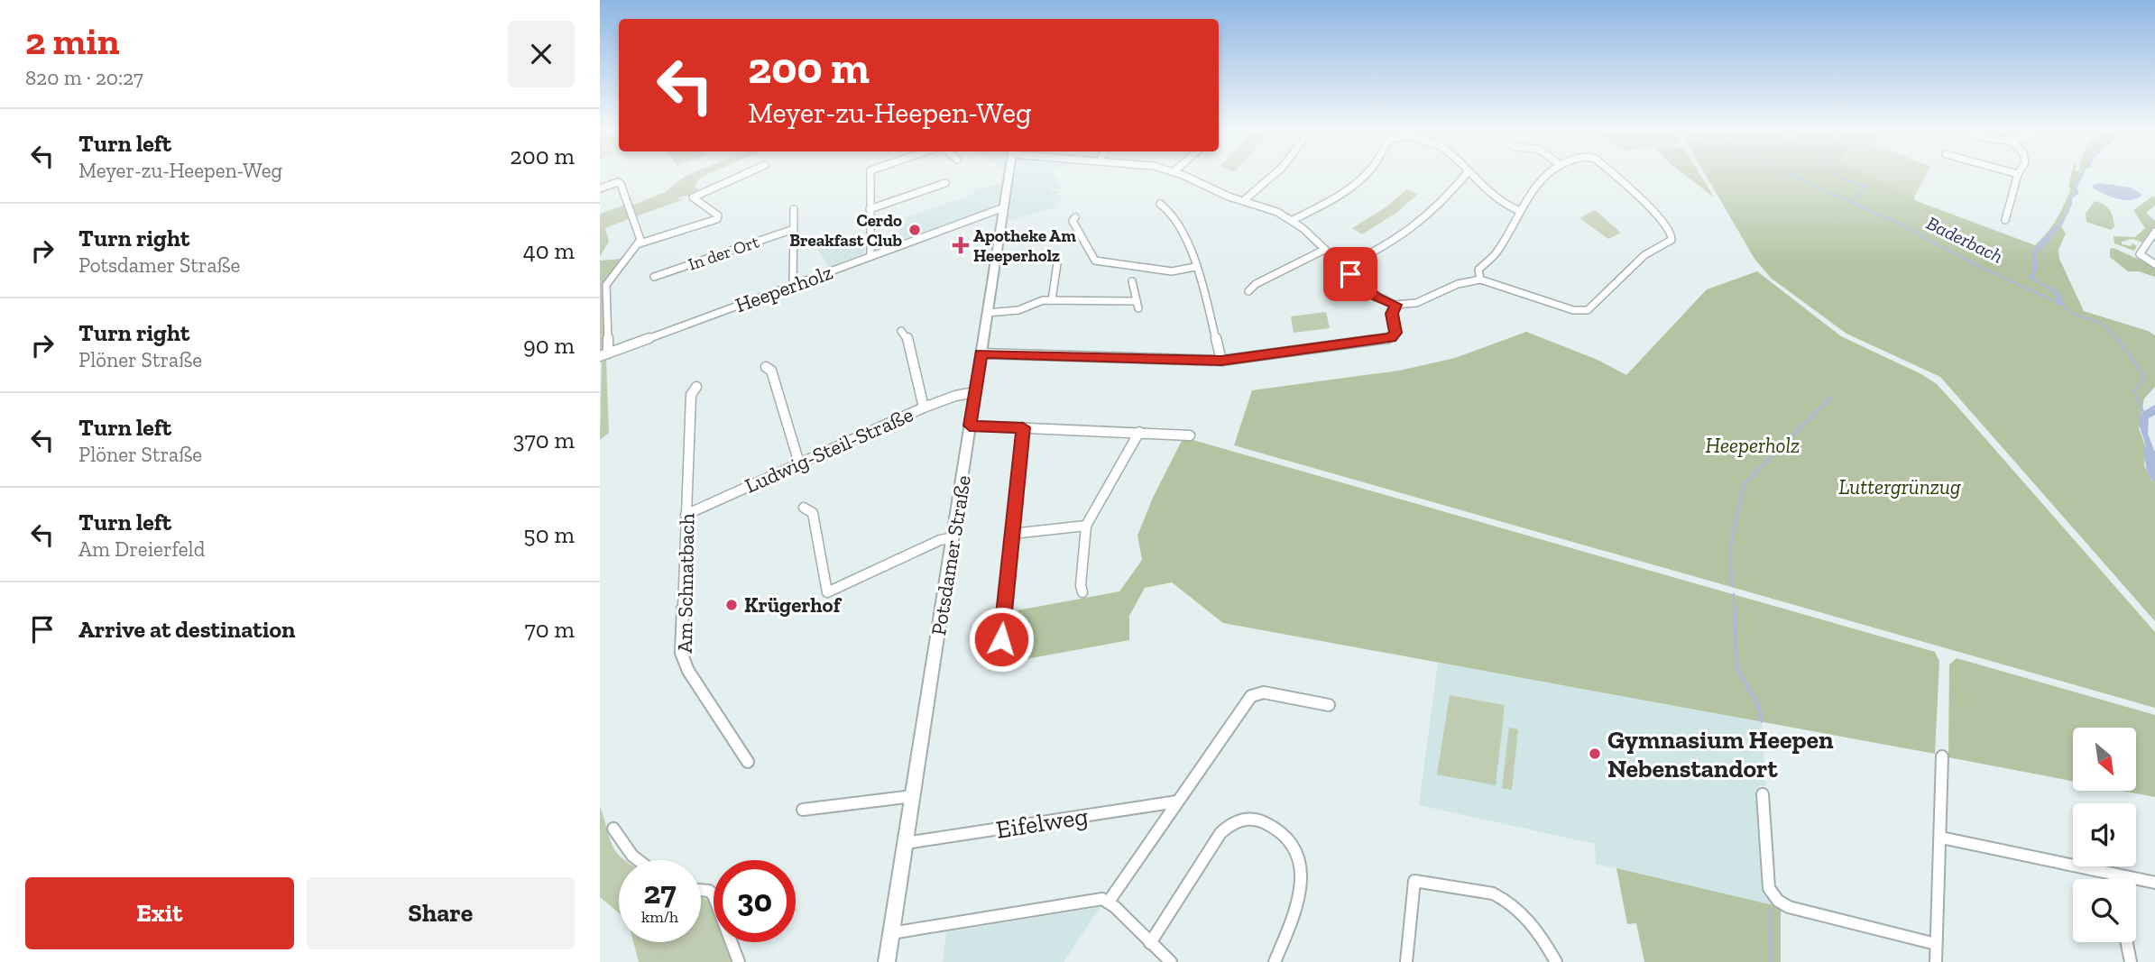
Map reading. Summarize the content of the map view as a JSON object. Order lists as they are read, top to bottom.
{
  "streets": {
    "street": [
      "In der Ort",
      "Heeperholz",
      "Ludwig-Steil-Straße",
      "Potsdamer Straße",
      "Am Schnatbach",
      "Eifelweg"
    ]
  },
  "crossings": [
    ["Heeperholz", "Potsdamer Straße"],
    ["Ludwig-Steil-Straße", "Potsdamer Straße"],
    ["Ludwig-Steil-Straße", "Am Schnatbach"],
    ["Potsdamer Straße", "Eifelweg"]
  ],
  "water": ["Baderbach"],
  "parks": ["Heeperholz", "Luttergrünzug"],
  "places": {
    "other": ["Cerdo Breakfast Club", "Krügerhof", "Gymnasium Heepen Nebenstandort"],
    "health": ["Apotheke Am Heeperholz"]
  },
  "north": "bottom right",
  "page": {
    "heading": ["2 min", "820 m · 20:27"],
    "turn": ["200 m", "Meyer-zu-Heepen-Weg"],
    "list": [
      {
        "name": "Turn left",
        "note": "Meyer-zu-Heepen-Weg",
        "value": "200 m"
      },
      {
        "name": "Turn right",
        "note": "Potsdamer Straße",
        "value": "40 m"
      },
      {
        "name": "Turn right",
        "note": "Plöner Straße",
        "value": "90 m"
      },
      {
        "name": "Turn left",
        "note": "Plöner Straße",
        "value": "370 m"
      },
      {
        "name": "Turn left",
        "note": "Am Dreierfeld",
        "value": "50 m"
      },
      {
        "name": "Arrive at destination",
        "value": "70 m"
      }
    ],
    "speed": "27 km/h",
    "limit": "30",
    "buttons": ["Exit", "Share"]
  }
}
